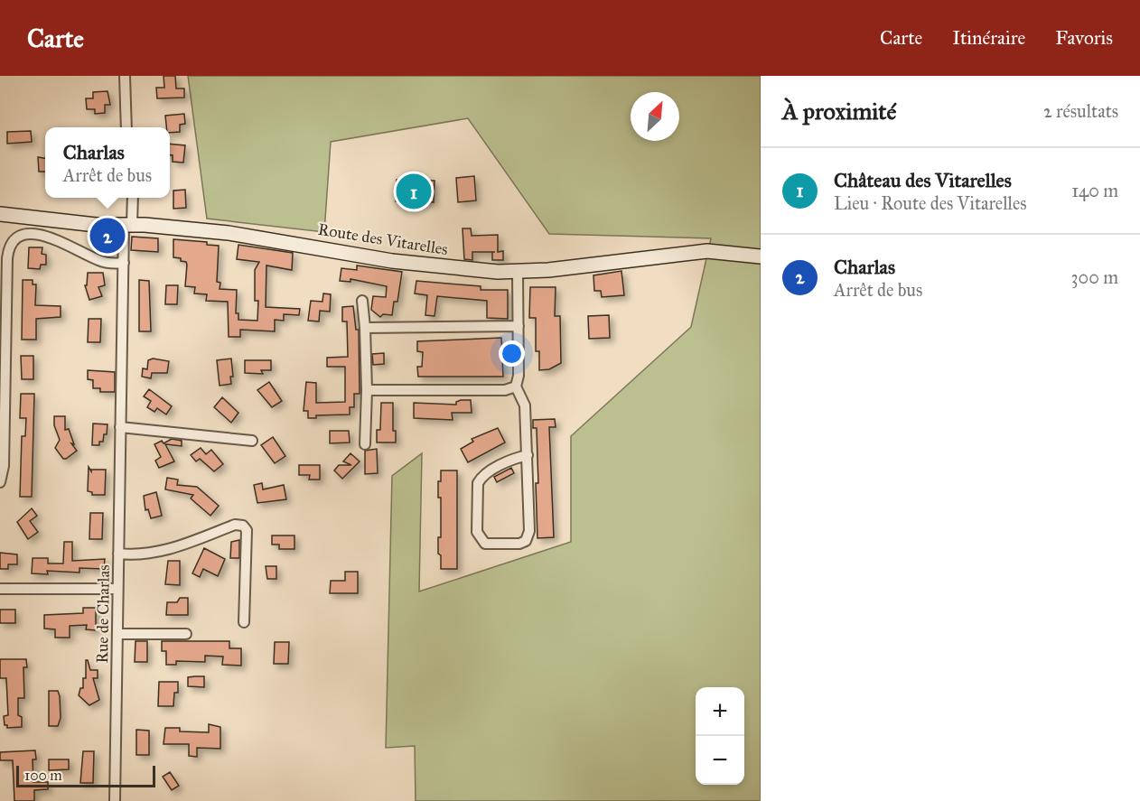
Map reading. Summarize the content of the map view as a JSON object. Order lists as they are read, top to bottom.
{
  "streets": {
    "main road": ["Route des Vitarelles"],
    "street": ["Rue de Charlas"]
  },
  "crossings": [
    ["Route des Vitarelles", "Rue de Charlas"]
  ],
  "scale_bar": "100 m",
  "north": "top right",
  "page": {
    "header": "Carte",
    "nav": ["Carte", "Itinéraire", "Favoris"],
    "heading": ["À proximité", "2 résultats"],
    "popup": ["Charlas", "Arrêt de bus"],
    "list": [
      {
        "mark": "1",
        "name": "Château des Vitarelles",
        "note": "Lieu · Route des Vitarelles",
        "value": "140 m"
      },
      {
        "mark": "2",
        "name": "Charlas",
        "note": "Arrêt de bus",
        "value": "300 m"
      }
    ],
    "pins": ["1", "2"],
    "map_buttons": ["+", "−"],
    "scale": "100 m"
  }
}
